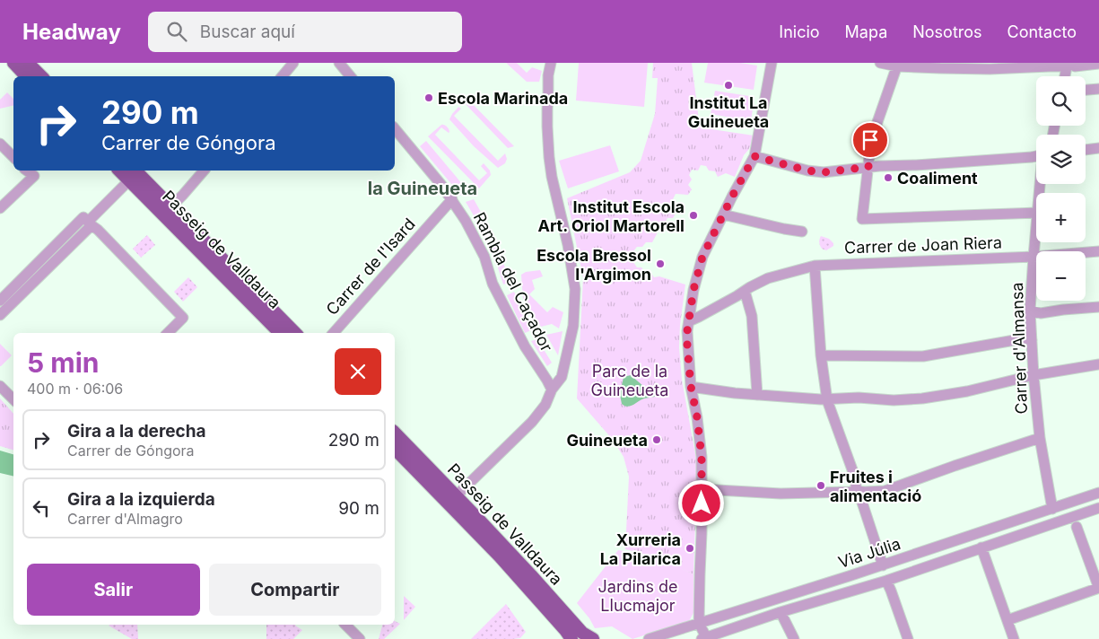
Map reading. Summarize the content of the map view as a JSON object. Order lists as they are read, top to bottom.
{
  "streets": {
    "main road": ["Passeig de Valldaura"],
    "street": [
      "Carrer de Joan Riera",
      "Carrer de l'Isard",
      "Rambla del Caçador",
      "Carrer d'Almansa",
      "Via Júlia"
    ]
  },
  "crossings": [
    ["Carrer de Joan Riera", "Carrer d'Almansa"],
    ["Carrer de l'Isard", "Rambla del Caçador"],
    ["Carrer d'Almansa", "Via Júlia"]
  ],
  "districts": ["la Guineueta"],
  "parks": ["Parc de la Guineueta", "Jardins de Llucmajor"],
  "places": [
    "Institut La Guineueta",
    "Escola Marinada",
    "Coaliment",
    "Institut Escola Art. Oriol Martorell",
    "Escola Bressol l'Argimon",
    "Guineueta",
    "Fruites i alimentació",
    "Xurreria La Pilarica"
  ],
  "page": {
    "header": "Headway",
    "search": "Buscar aquí",
    "nav": [
      "Inicio",
      "Mapa",
      "Nosotros",
      "Contacto"
    ],
    "map_buttons": ["+", "−"],
    "turn": ["290 m", "Carrer de Góngora"],
    "heading": ["5 min", "400 m · 06:06"],
    "list": [
      {
        "name": "Gira a la derecha",
        "note": "Carrer de Góngora",
        "value": "290 m"
      },
      {
        "name": "Gira a la izquierda",
        "note": "Carrer d'Almagro",
        "value": "90 m"
      }
    ],
    "buttons": ["Salir", "Compartir"]
  }
}
